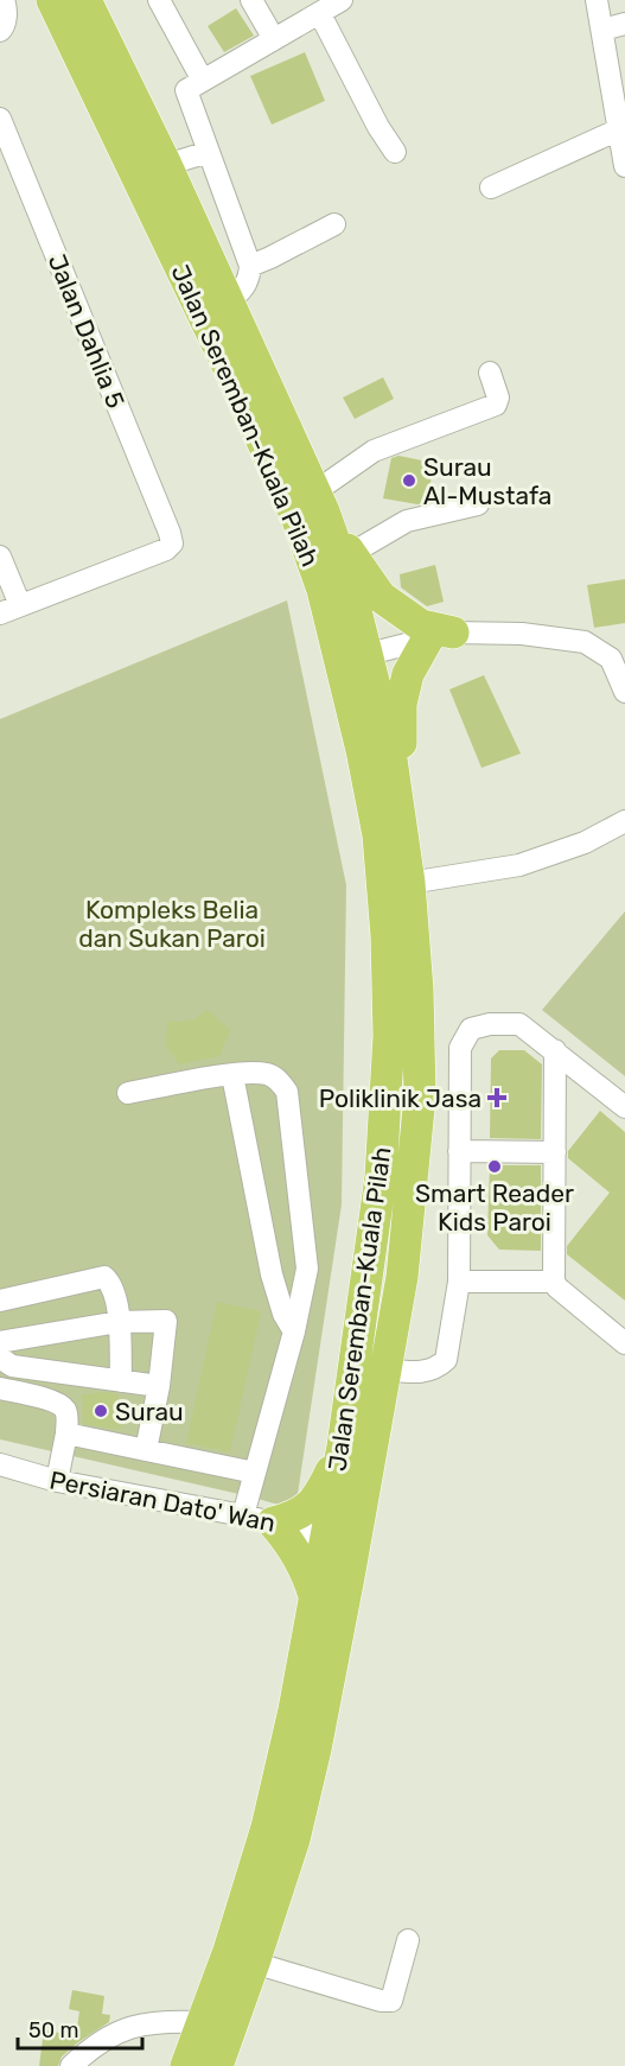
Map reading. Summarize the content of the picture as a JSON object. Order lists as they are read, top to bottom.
{
  "streets": {
    "highway": ["Jalan Seremban-Kuala Pilah"],
    "street": ["Jalan Dahlia 5", "Persiaran Dato' Wan"]
  },
  "crossings": [
    ["Jalan Seremban-Kuala Pilah", "Persiaran Dato' Wan"]
  ],
  "parks": ["Kompleks Belia dan Sukan Paroi"],
  "places": {
    "other": ["Surau Al-Mustafa", "Smart Reader Kids Paroi", "Surau"],
    "health": ["Poliklinik Jasa"]
  },
  "scale_bar": "50 m"
}
